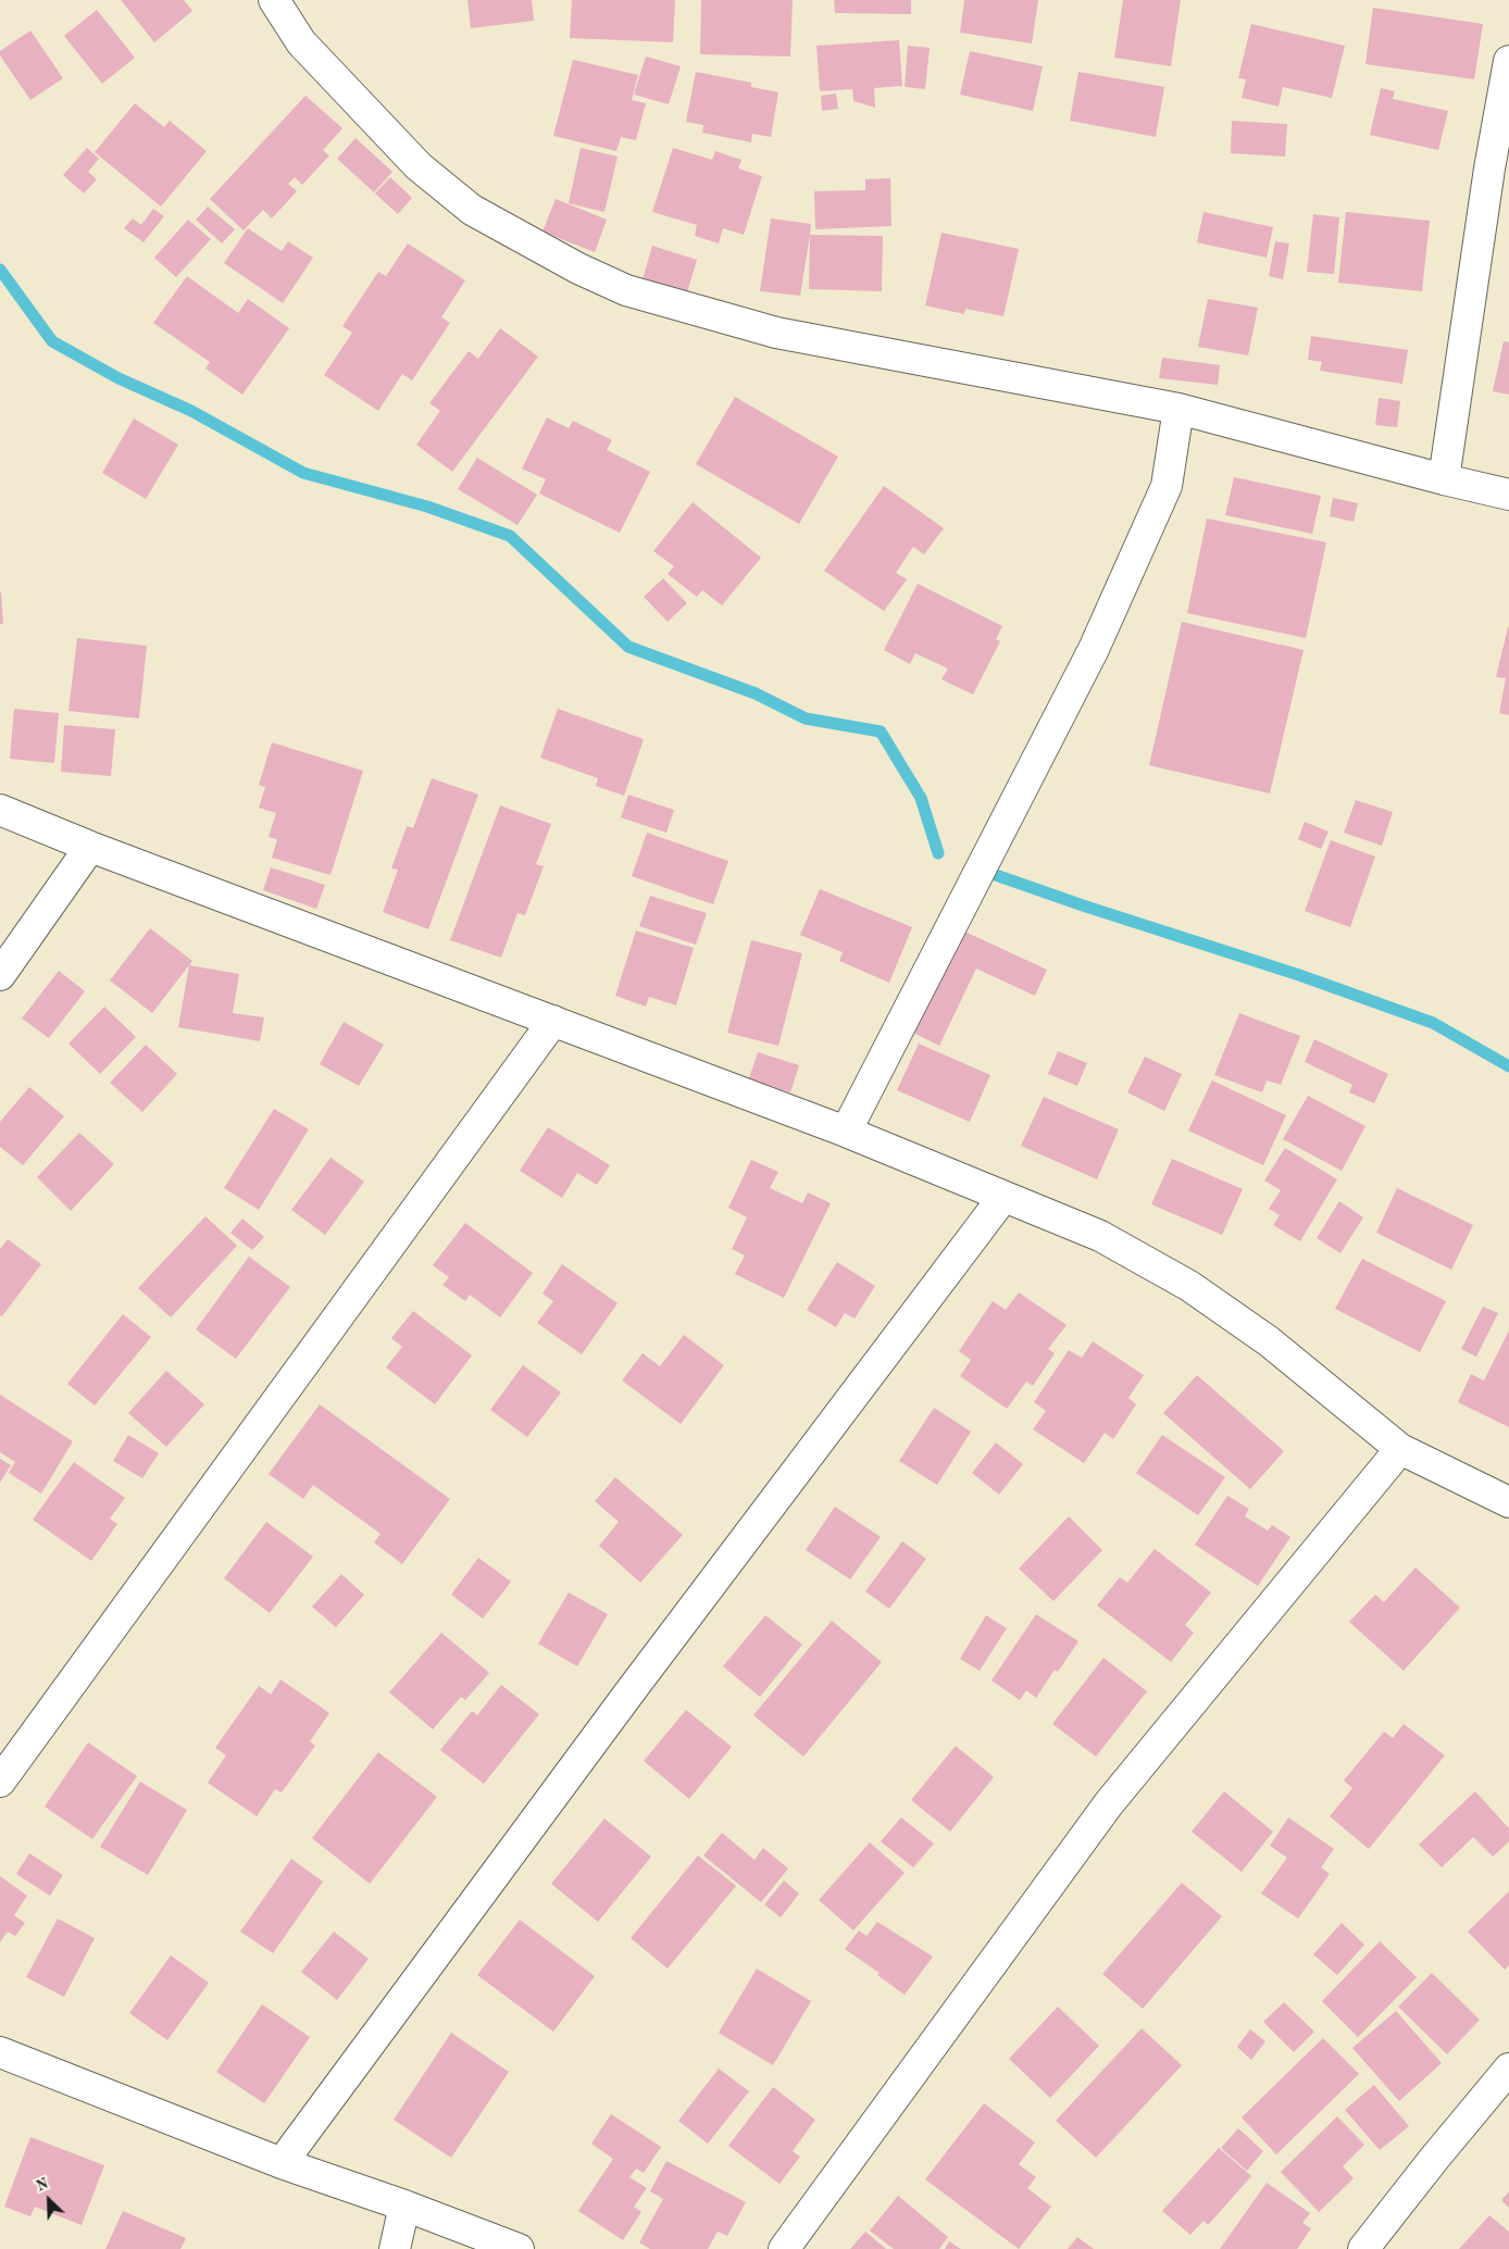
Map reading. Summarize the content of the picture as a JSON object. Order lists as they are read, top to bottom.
{
  "north": "top left"
}
